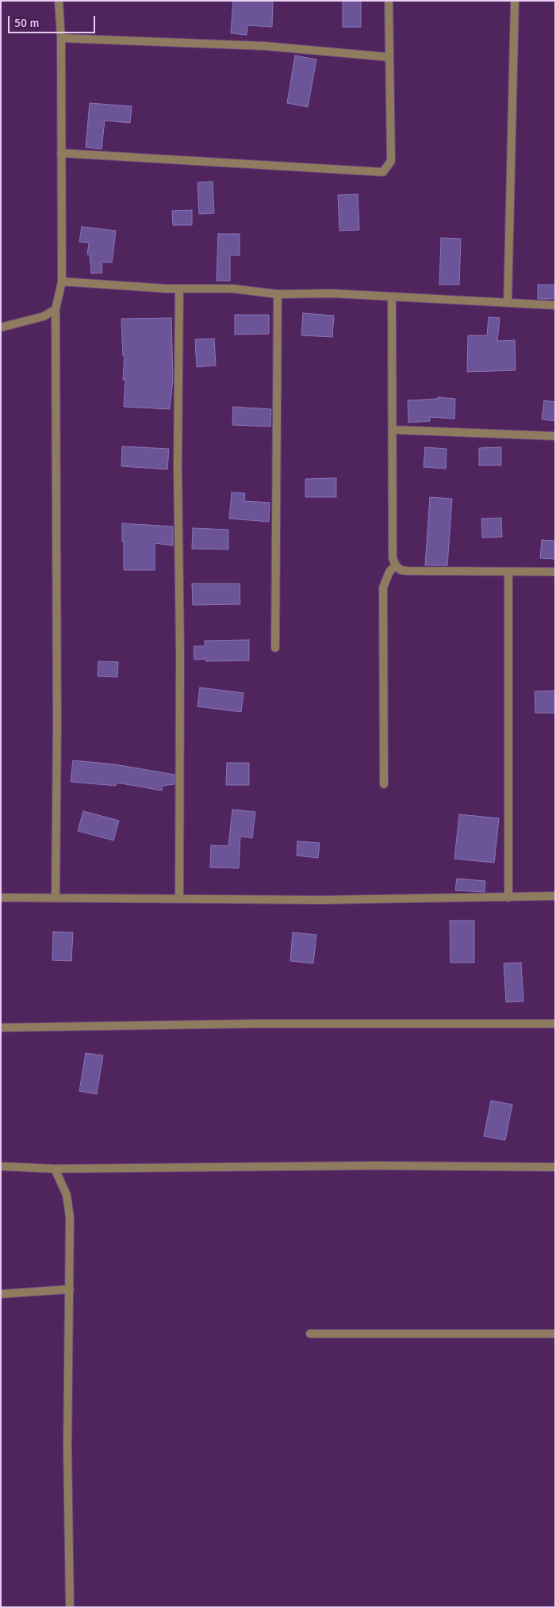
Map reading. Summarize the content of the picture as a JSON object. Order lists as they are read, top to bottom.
{
  "scale_bar": "50 m"
}
